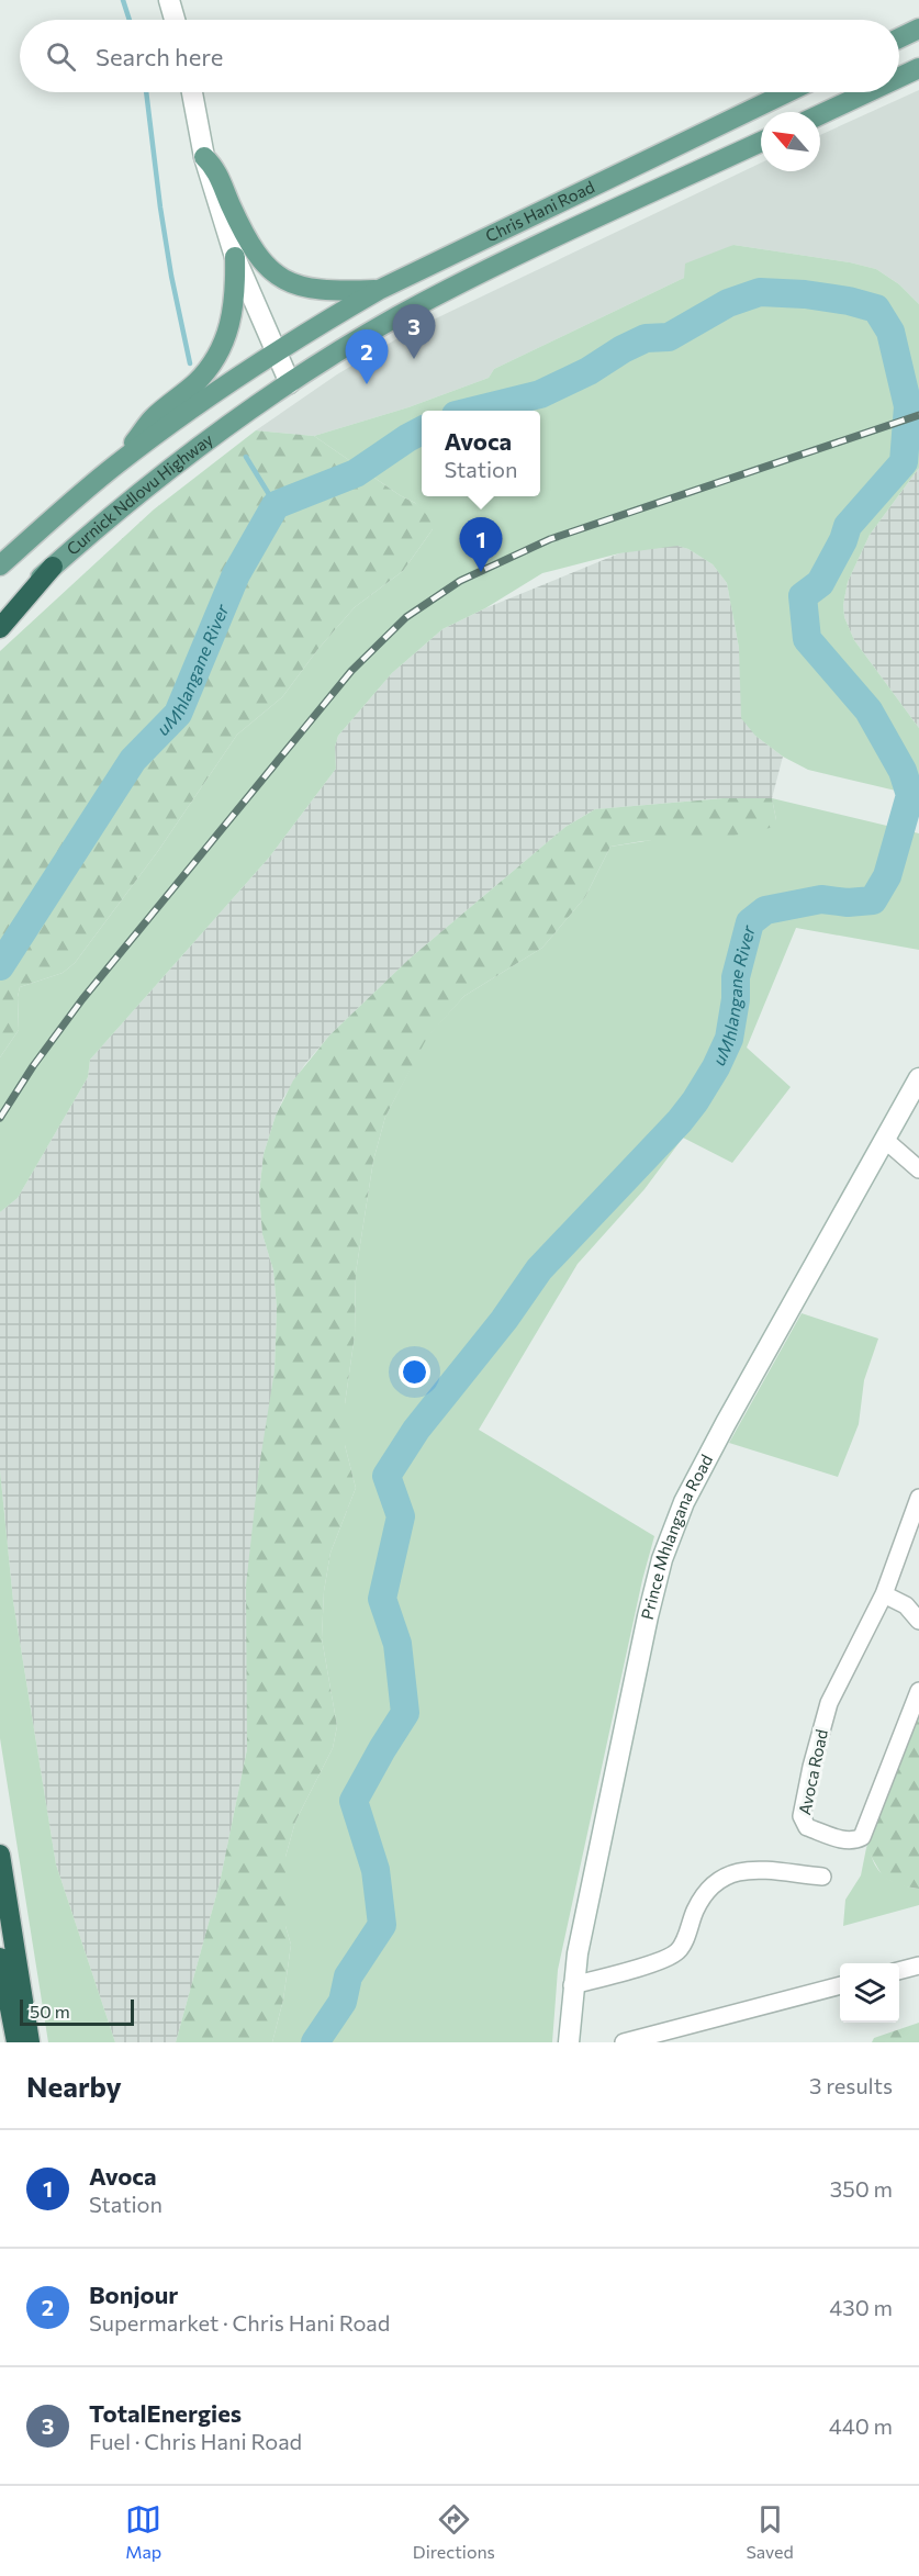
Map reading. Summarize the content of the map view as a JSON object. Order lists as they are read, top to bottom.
{
  "streets": {
    "main road": ["Chris Hani Road", "Curnick Ndlovu Highway"],
    "street": ["Prince Mhlangana Road", "Avoca Road"]
  },
  "crossings": [
    ["Chris Hani Road", "Curnick Ndlovu Highway"]
  ],
  "water": ["uMhlangane River"],
  "scale_bar": "50 m",
  "north": "top left",
  "page": {
    "search": "Search here",
    "pins": ["3", "2", "1"],
    "popup": ["Avoca", "Station"],
    "scale": "50 m",
    "heading": ["Nearby", "3 results"],
    "list": [
      {
        "mark": "1",
        "name": "Avoca",
        "note": "Station",
        "value": "350 m"
      },
      {
        "mark": "2",
        "name": "Bonjour",
        "note": "Supermarket · Chris Hani Road",
        "value": "430 m"
      },
      {
        "mark": "3",
        "name": "TotalEnergies",
        "note": "Fuel · Chris Hani Road",
        "value": "440 m"
      }
    ],
    "nav": ["Map", "Directions", "Saved"]
  }
}
